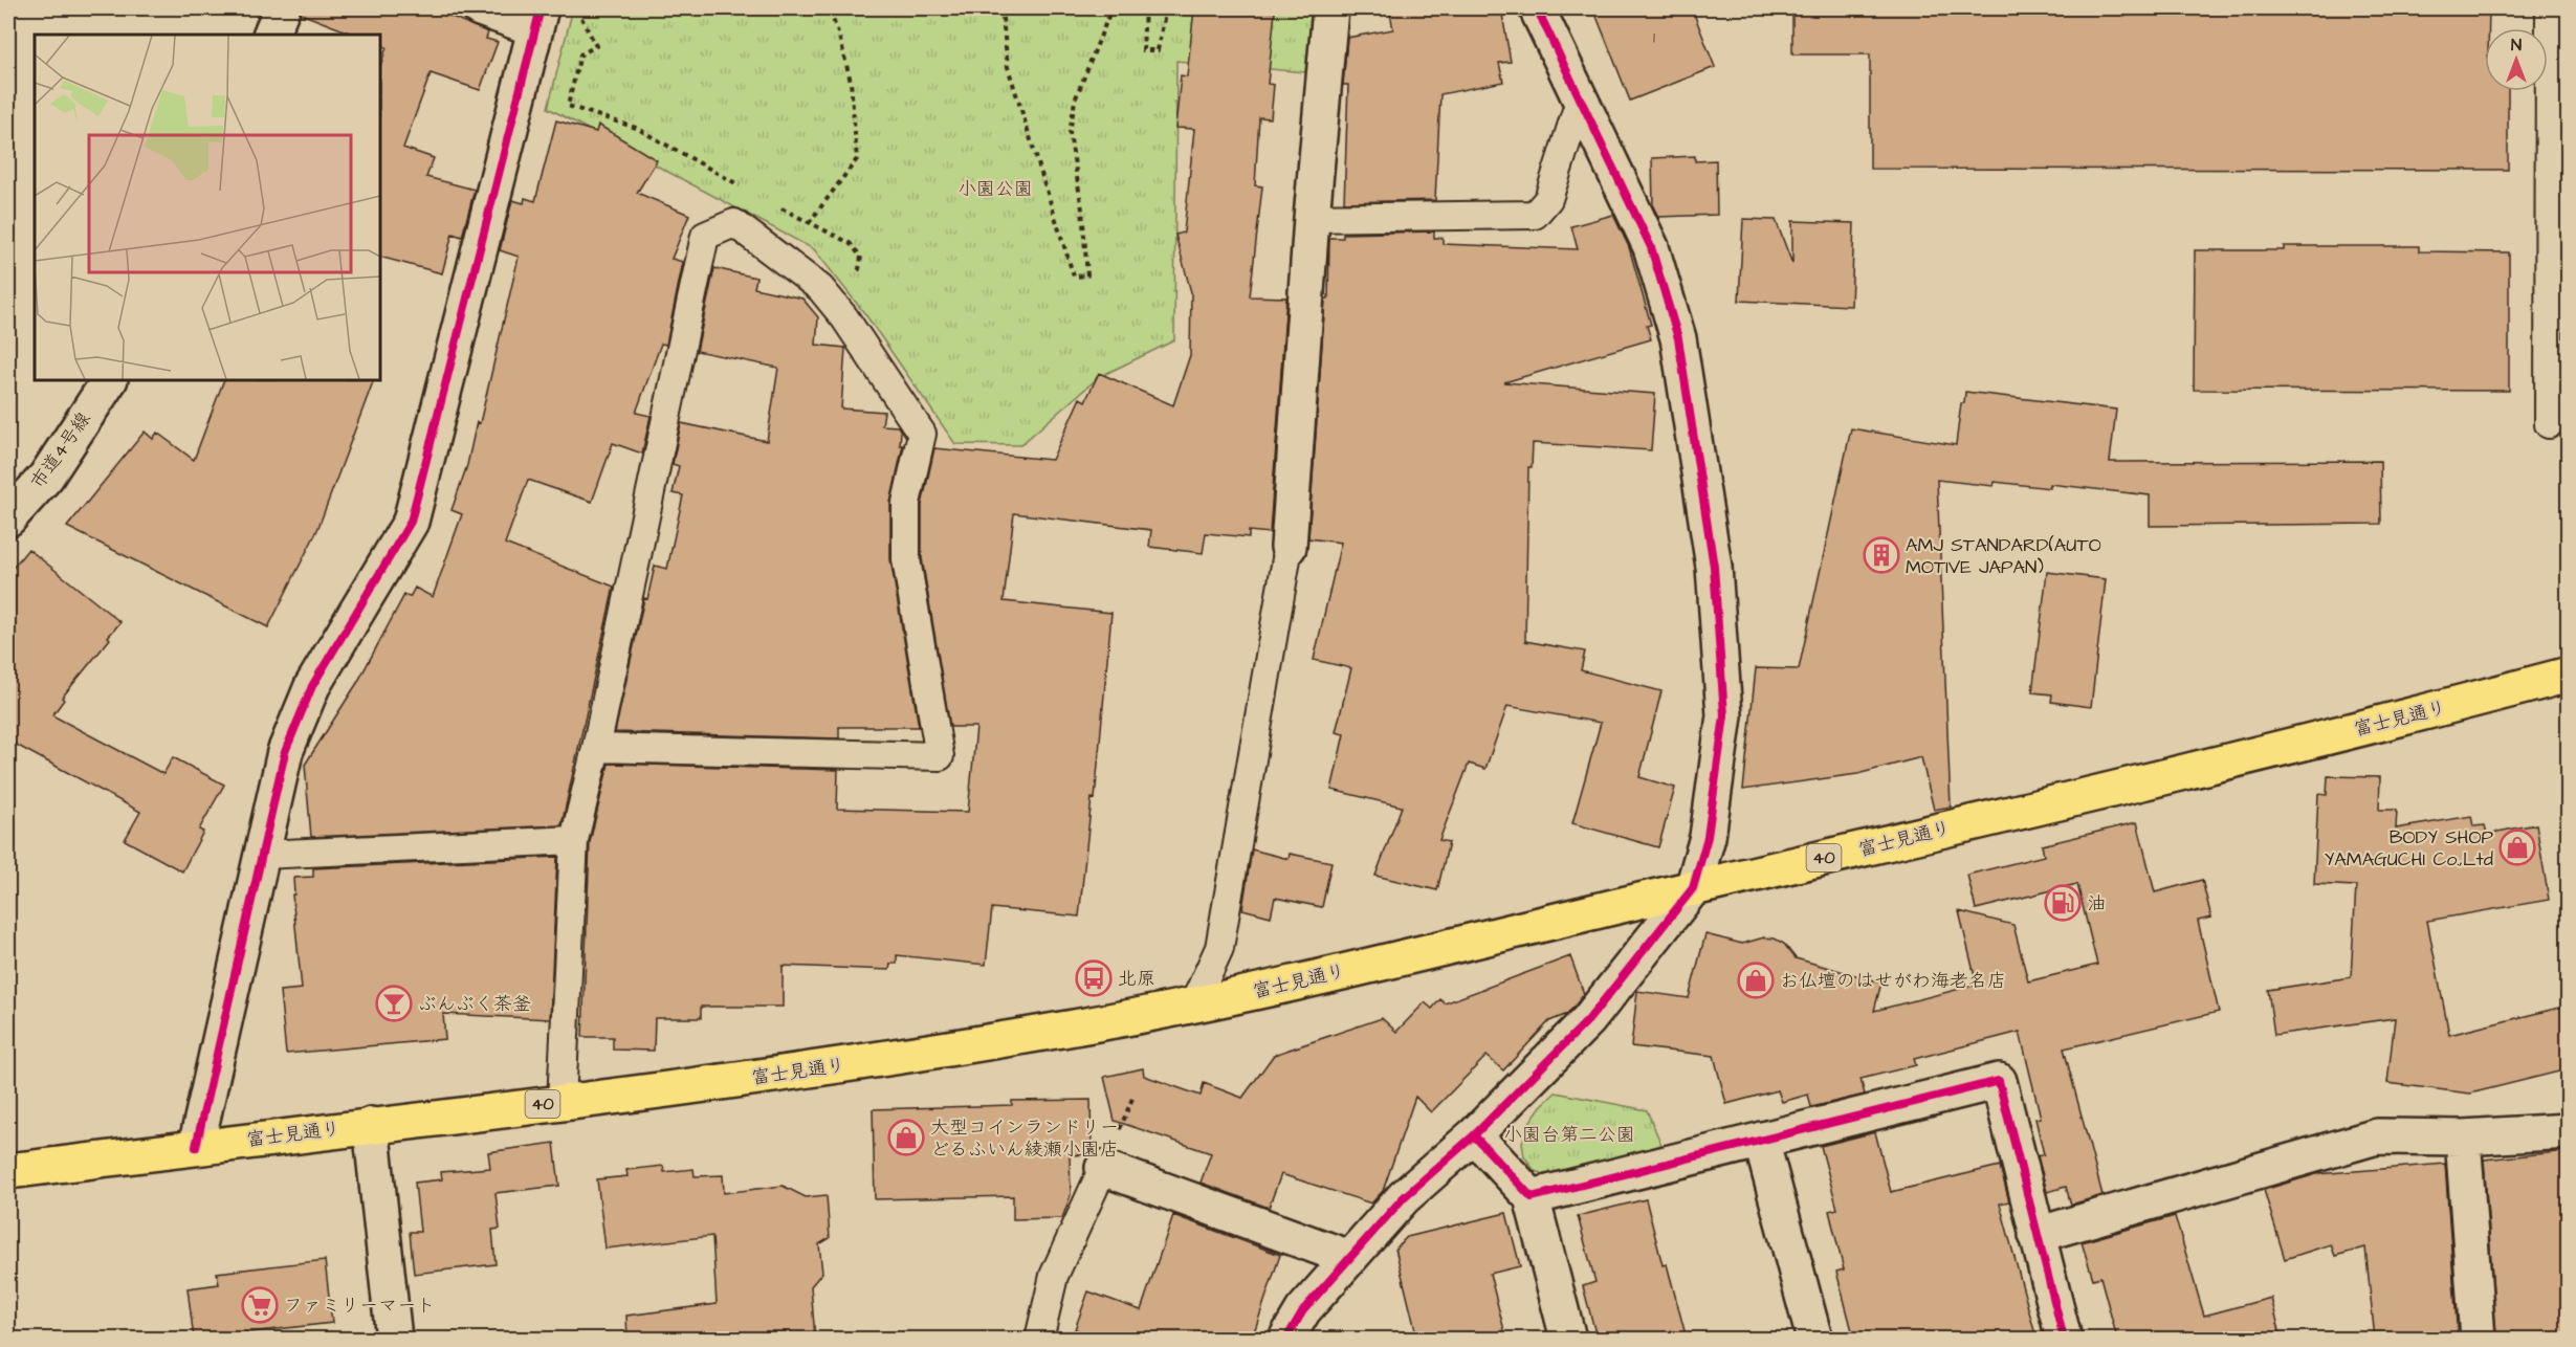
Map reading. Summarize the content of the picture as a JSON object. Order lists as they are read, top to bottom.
{
  "streets": {
    "main road": ["富士見通り", "40"],
    "street": ["市道4号線"]
  },
  "parks": ["小園公園", "小園台第二公園"],
  "places": {
    "building": ["AMJ STANDARD(AUTO MOTIVE JAPAN)"],
    "shop": ["BODY SHOP YAMAGUCHI Co.,Ltd", "お仏壇のはせがわ海老名店", "大型コインランドリー どるふいん綾瀬小園店"],
    "fuel station": ["油"],
    "bus stop": ["北原"],
    "bar": ["ぶんぶく茶釜"],
    "supermarket": ["ファミリーマート"]
  },
  "house_numbers": ["1"],
  "north": "top"
}
